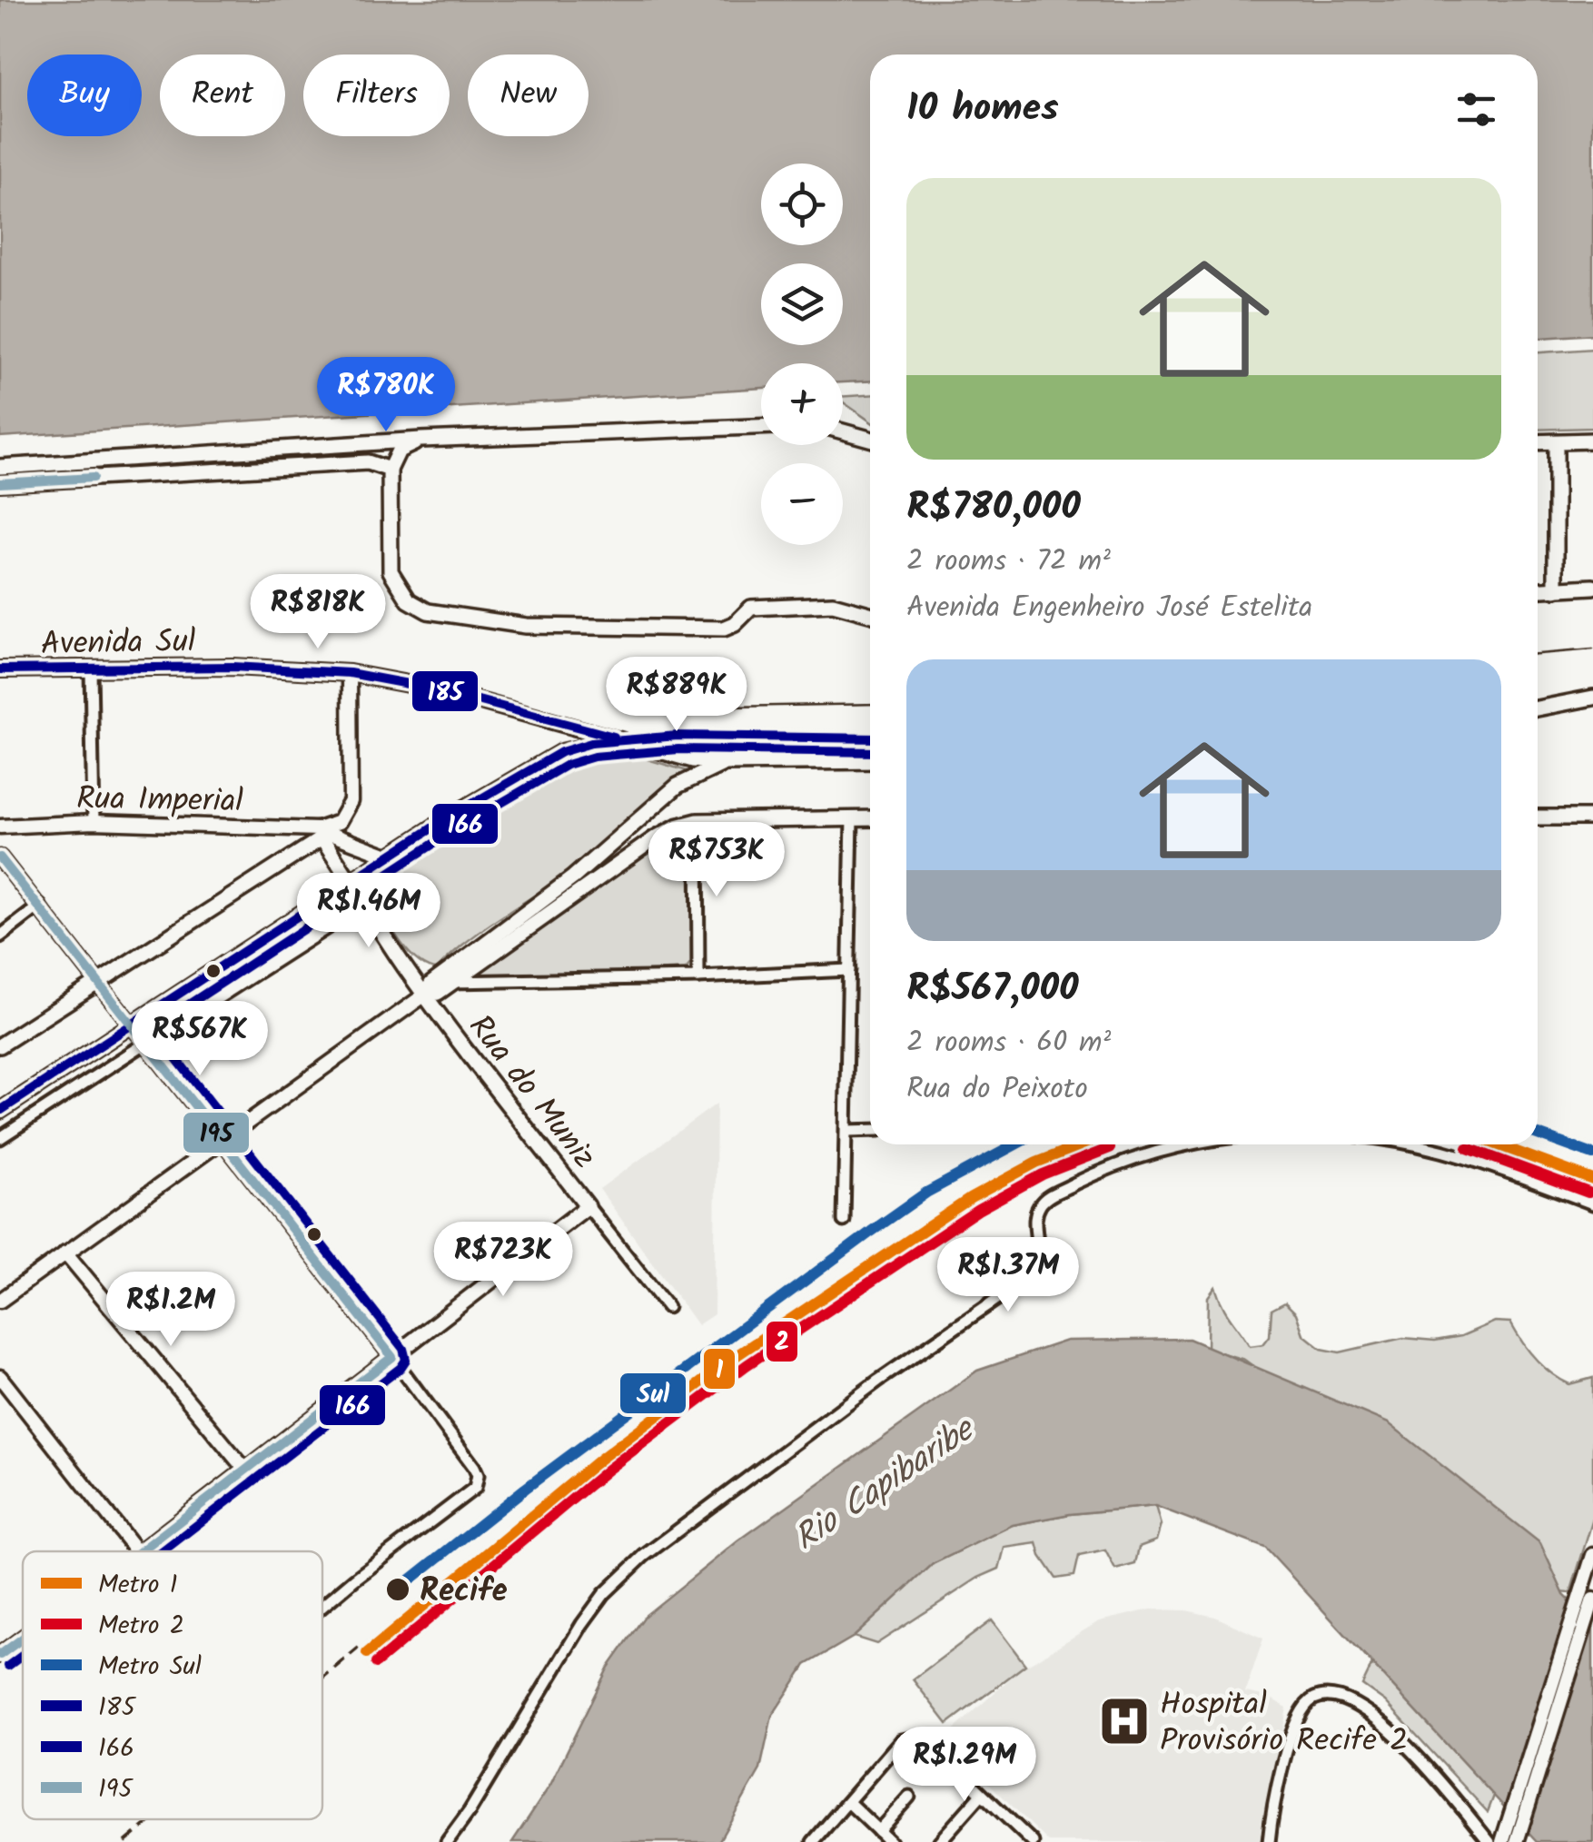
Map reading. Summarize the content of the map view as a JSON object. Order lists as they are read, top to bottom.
{
  "streets": {
    "main road": ["Avenida Sul", "Rua do Muniz"],
    "street": ["Rua Imperial"]
  },
  "water": ["Rio Capibaribe"],
  "places": {
    "other": ["Recife"],
    "hospital": ["Hospital Provisório Recife 2"]
  },
  "lines": [
    "transit line 195",
    "transit line 185",
    "transit line 166",
    "metro line Sul",
    "metro line 1",
    "metro line 2"
  ],
  "legend": [
    "Metro 1",
    "Metro 2",
    "Metro Sul",
    "185",
    "166",
    "195"
  ],
  "page": {
    "chip": [
      "Buy",
      "Rent",
      "Filters",
      "New"
    ],
    "heading": "10 homes",
    "map_buttons": ["+", "−"],
    "list": [
      {
        "name": "R$780,000",
        "note": "2 rooms · 72 m² · Avenida Engenheiro José Estelita"
      },
      {
        "name": "R$567,000",
        "note": "2 rooms · 60 m² · Rua do Peixoto"
      }
    ],
    "price": [
      "R$780K",
      "R$818K",
      "R$889K",
      "R$753K",
      "R$1.46M",
      "R$567K",
      "R$723K",
      "R$1.37M",
      "R$1.2M",
      "R$1.29M"
    ]
  }
}
